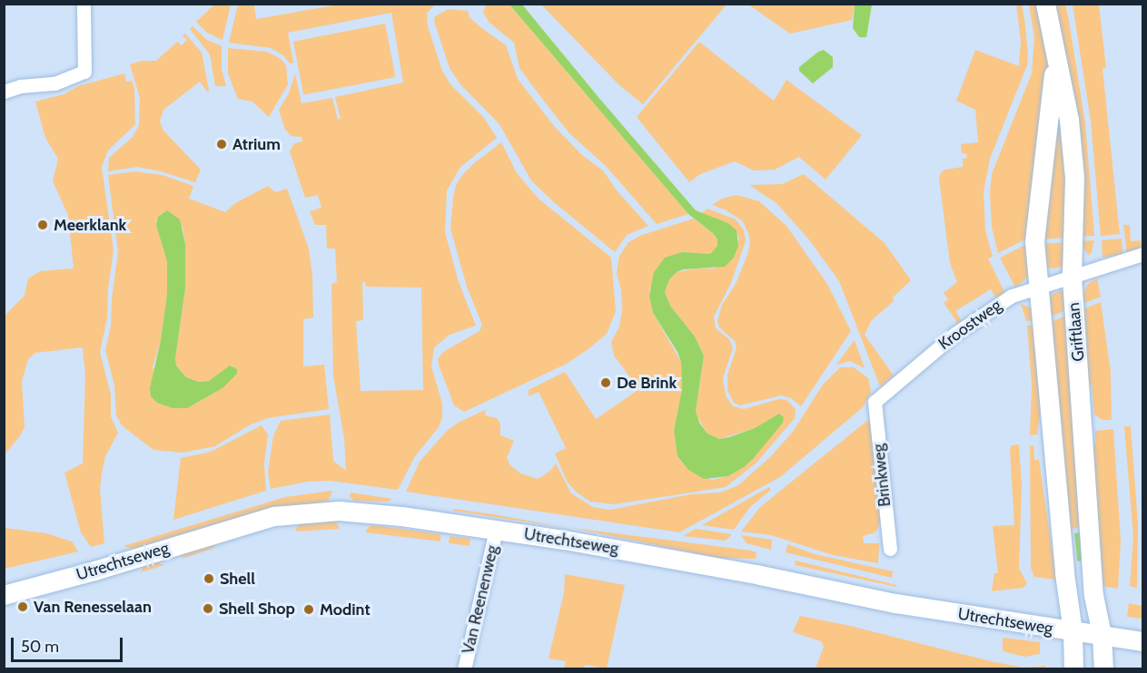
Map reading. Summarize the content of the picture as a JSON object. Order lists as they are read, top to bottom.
{
  "streets": {
    "street": [
      "Kroostweg",
      "Griftlaan",
      "Brinkweg",
      "Utrechtseweg",
      "Van Reenenweg"
    ]
  },
  "crossings": [
    ["Kroostweg", "Griftlaan"],
    ["Kroostweg", "Brinkweg"],
    ["Griftlaan", "Utrechtseweg"],
    ["Utrechtseweg", "Van Reenenweg"]
  ],
  "places": [
    "Atrium",
    "Meerklank",
    "De Brink",
    "Shell",
    "Van Renesselaan",
    "Shell Shop",
    "Modint"
  ],
  "scale_bar": "50 m"
}
